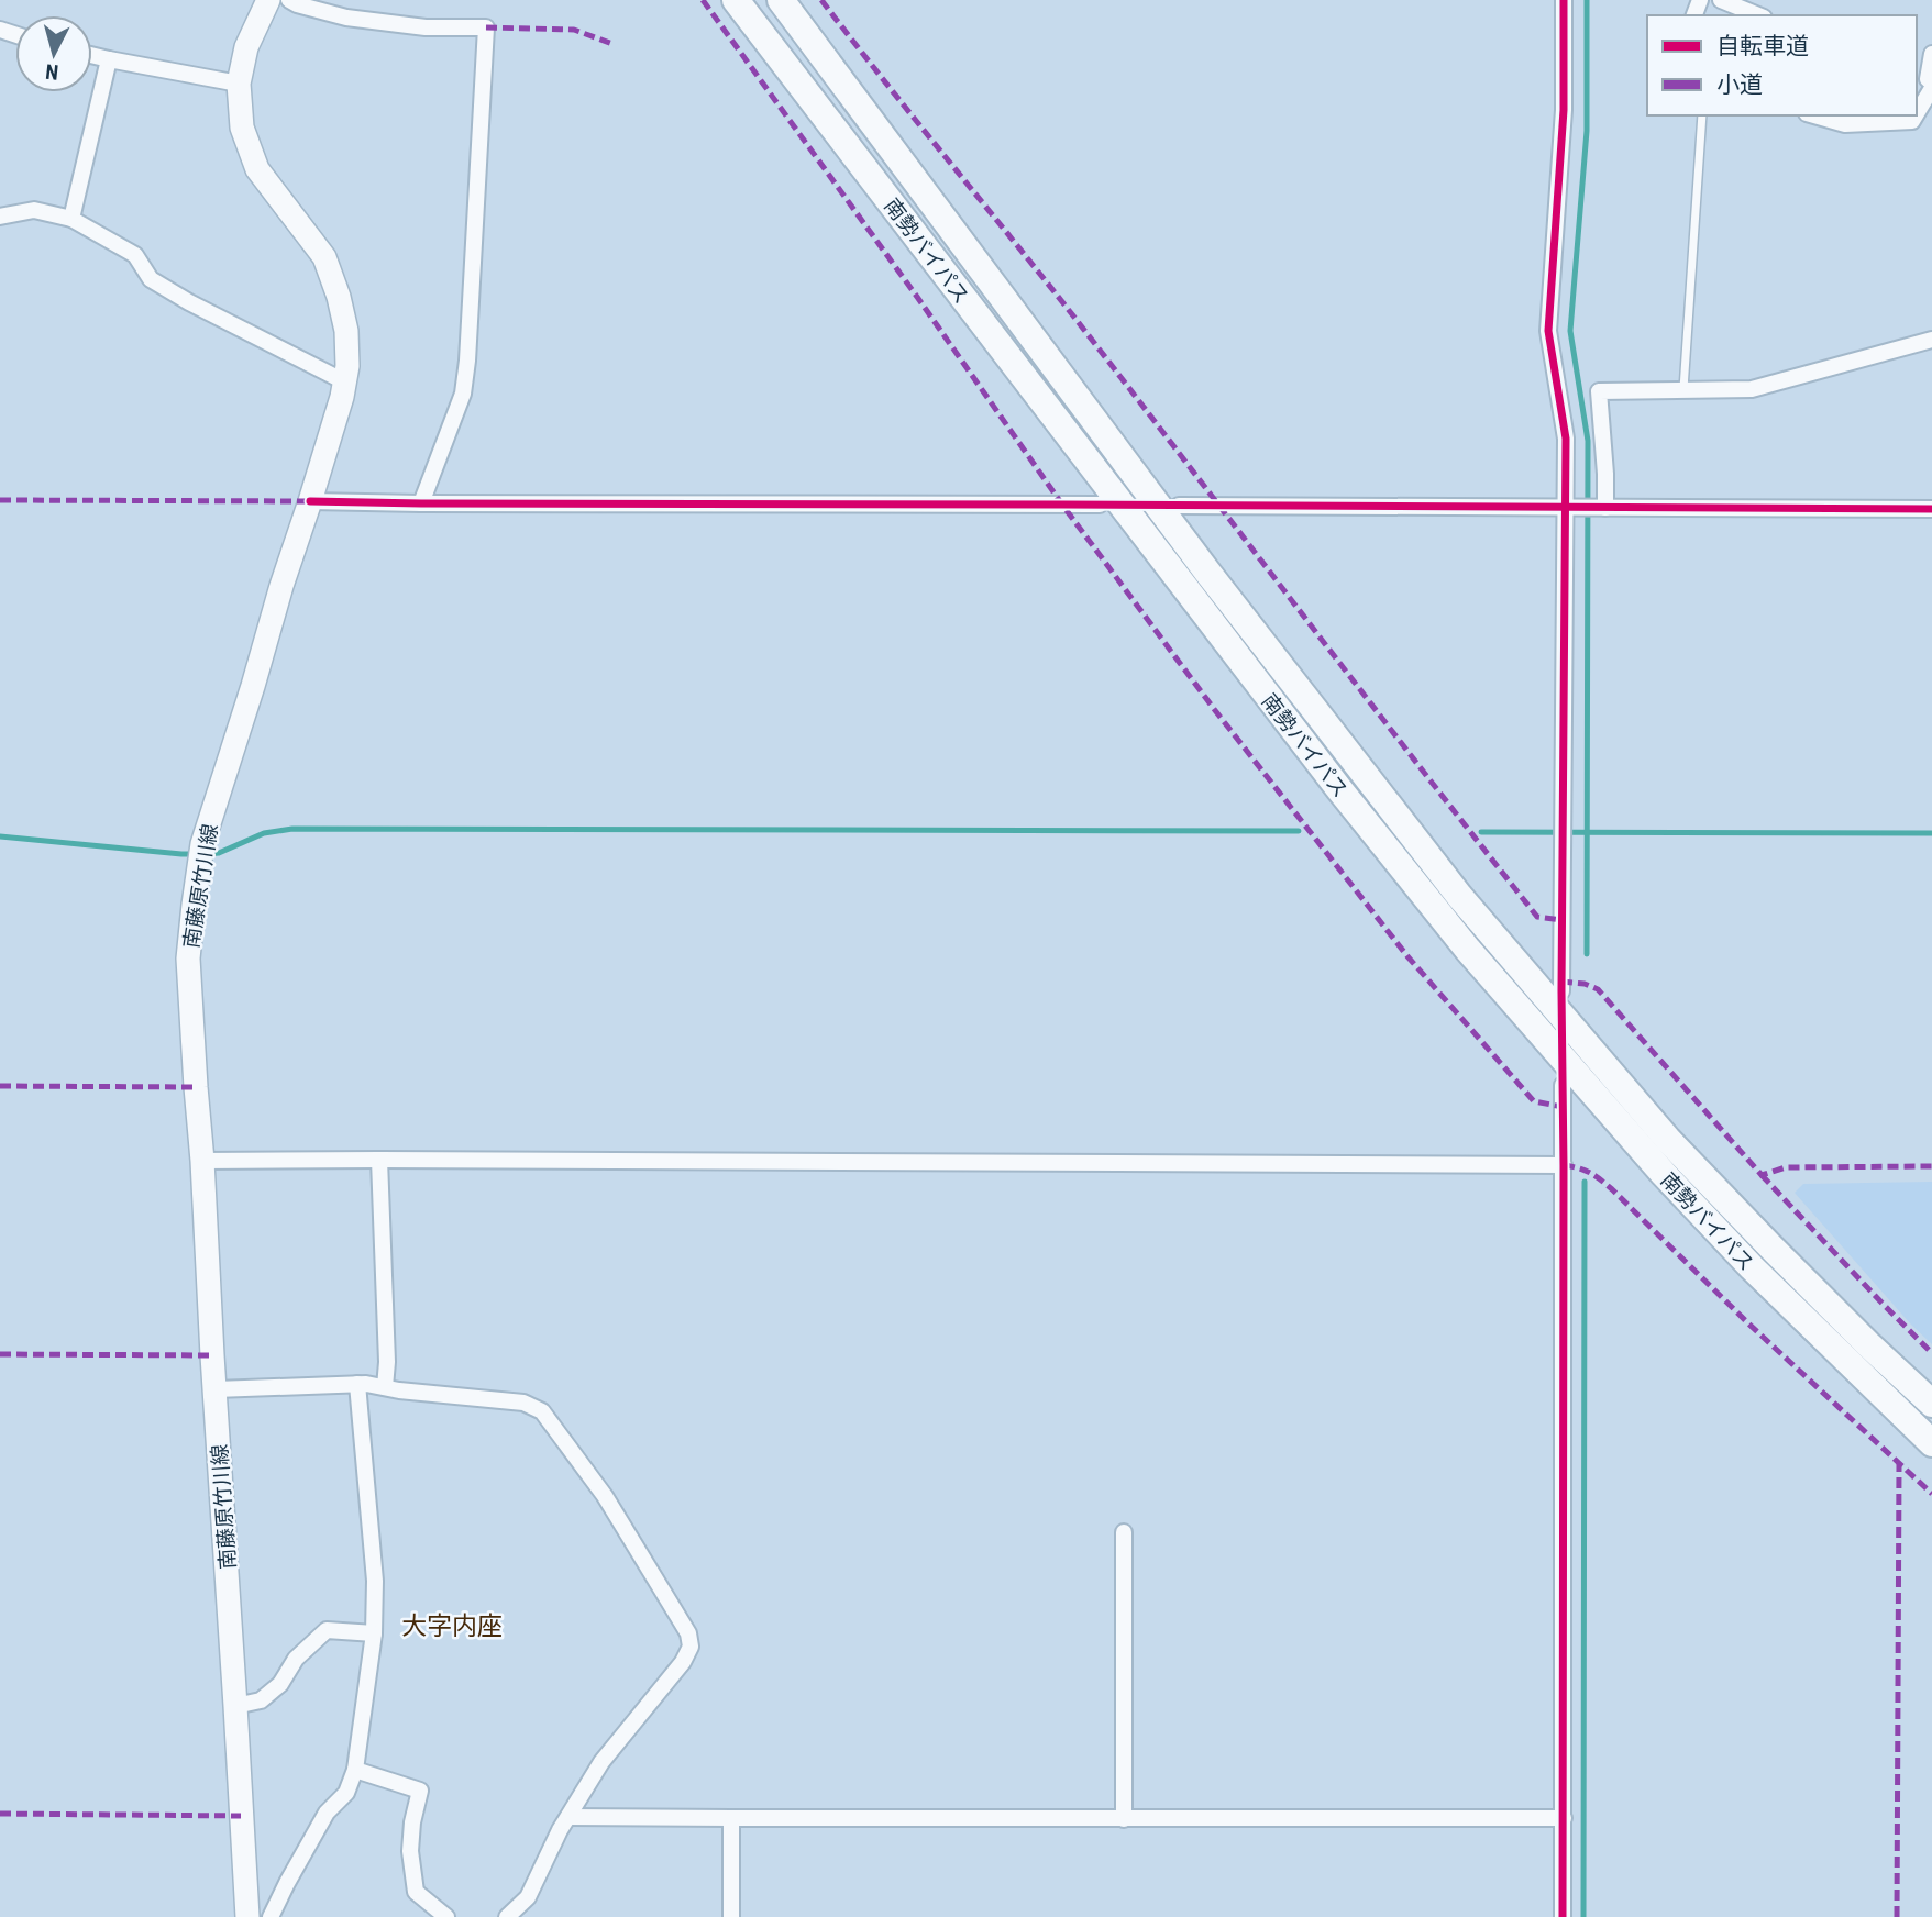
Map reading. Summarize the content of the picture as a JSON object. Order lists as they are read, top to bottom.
{
  "streets": {
    "highway": ["南勢バイパス"],
    "main road": ["南藤原竹川線"]
  },
  "districts": ["大字内座"],
  "legend": ["自転車道", "小道"],
  "north": "bottom"
}
